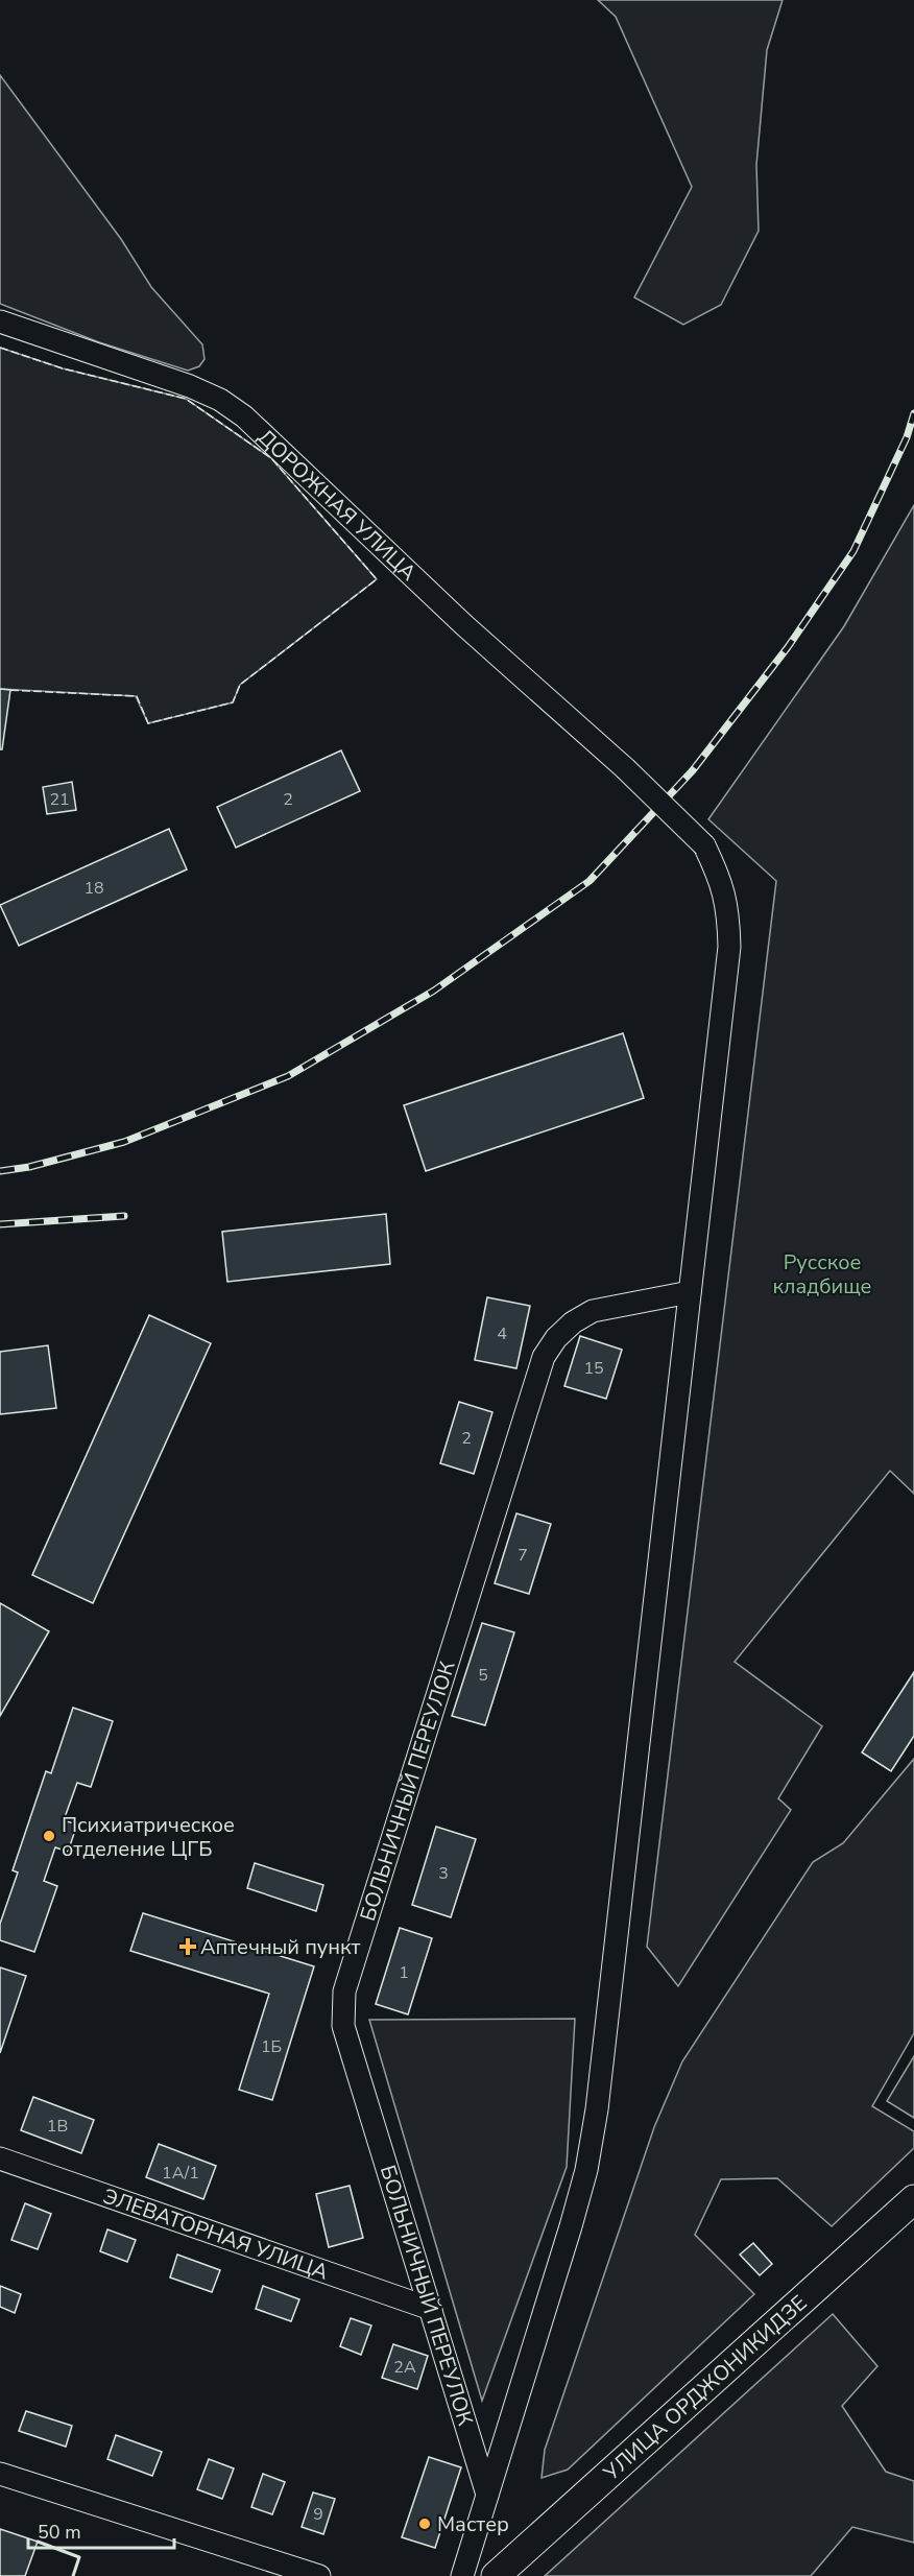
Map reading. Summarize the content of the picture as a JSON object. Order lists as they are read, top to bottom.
{
  "streets": {
    "main road": ["УЛИЦА ОРДЖОНИКИДЗЕ"],
    "street": ["ДОРОЖНАЯ УЛИЦА", "БОЛЬНИЧНЫЙ ПЕРЕУЛОК", "ЭЛЕВАТОРНАЯ УЛИЦА"]
  },
  "crossings": [
    ["ДОРОЖНАЯ УЛИЦА", "БОЛЬНИЧНЫЙ ПЕРЕУЛОК"],
    ["БОЛЬНИЧНЫЙ ПЕРЕУЛОК", "ЭЛЕВАТОРНАЯ УЛИЦА"]
  ],
  "parks": ["Русское кладбище"],
  "places": {
    "other": ["Психиатрическое отделение ЦГБ", "Мастер"],
    "health": ["Аптечный пункт"]
  },
  "house_numbers": [
    "21",
    "2",
    "18",
    "4",
    "15",
    "2",
    "7",
    "5",
    "3",
    "1",
    "1Б",
    "1В",
    "1А/1",
    "2А",
    "9"
  ],
  "scale_bar": "50 m"
}
